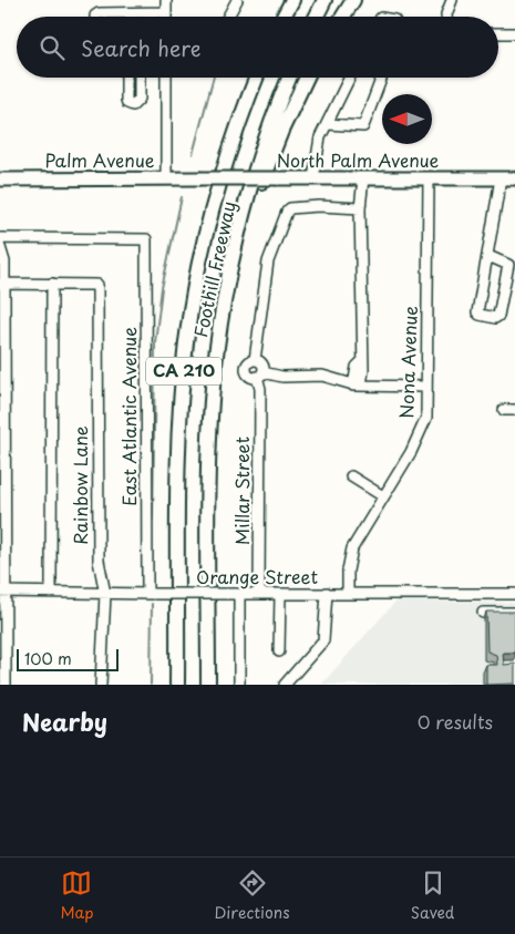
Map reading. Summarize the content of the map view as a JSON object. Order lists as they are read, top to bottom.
{
  "streets": {
    "highway": ["Foothill Freeway", "CA 210"],
    "main road": ["Palm Avenue", "North Palm Avenue"],
    "street": [
      "Nona Avenue",
      "East Atlantic Avenue",
      "Rainbow Lane",
      "Millar Street",
      "Orange Street"
    ]
  },
  "crossings": [
    ["Palm Avenue", "North Palm Avenue"],
    ["North Palm Avenue", "Nona Avenue"],
    ["Nona Avenue", "Orange Street"],
    ["East Atlantic Avenue", "Orange Street"],
    ["Rainbow Lane", "Orange Street"],
    ["Millar Street", "Orange Street"]
  ],
  "scale_bar": "100 m",
  "north": "left",
  "page": {
    "search": "Search here",
    "scale": "100 m",
    "heading": ["Nearby", "0 results"],
    "nav": ["Map", "Directions", "Saved"]
  }
}
